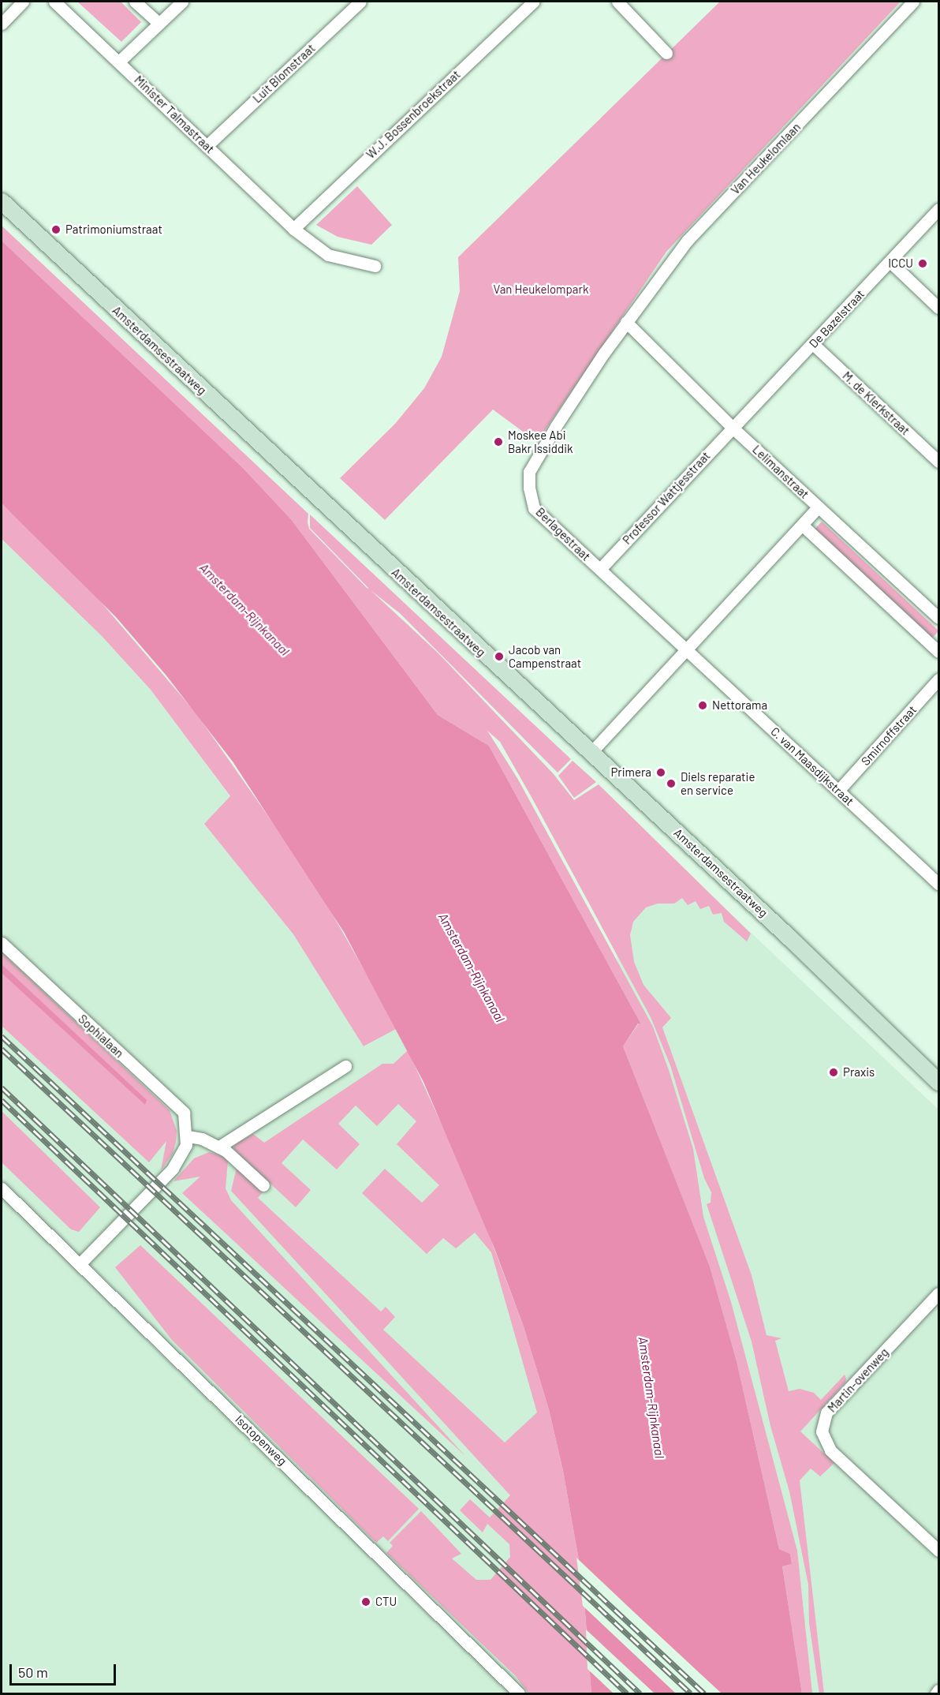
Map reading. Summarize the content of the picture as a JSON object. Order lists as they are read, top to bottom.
{
  "streets": {
    "main road": ["Amsterdamsestraatweg"],
    "street": [
      "Luit Blomstraat",
      "Minister Talmastraat",
      "W.J. Bossenbroekstraat",
      "Van Heukelomlaan",
      "De Bazelstraat",
      "M. de Klerkstraat",
      "Lelimanstraat",
      "Professor Wattjesstraat",
      "Berlagestraat",
      "Smirnoffstraat",
      "C. van Maasdijkstraat",
      "Sophialaan",
      "Martin-ovenweg",
      "Isotopenweg"
    ]
  },
  "crossings": [
    ["Luit Blomstraat", "Minister Talmastraat"],
    ["Minister Talmastraat", "W.J. Bossenbroekstraat"],
    ["Van Heukelomlaan", "Lelimanstraat"],
    ["Van Heukelomlaan", "Berlagestraat"],
    ["De Bazelstraat", "M. de Klerkstraat"],
    ["De Bazelstraat", "Lelimanstraat"],
    ["De Bazelstraat", "Professor Wattjesstraat"],
    ["Lelimanstraat", "Professor Wattjesstraat"],
    ["Lelimanstraat", "Berlagestraat"],
    ["Professor Wattjesstraat", "Berlagestraat"],
    ["Berlagestraat", "C. van Maasdijkstraat"],
    ["Smirnoffstraat", "C. van Maasdijkstraat"],
    ["Sophialaan", "Isotopenweg"]
  ],
  "water": ["Amsterdam-Rijnkanaal"],
  "parks": ["Van Heukelompark"],
  "places": [
    "Patrimoniumstraat",
    "ICCU",
    "Moskee Abi Bakr Issiddik",
    "Jacob van Campenstraat",
    "Nettorama",
    "Primera",
    "Diels reparatie en service",
    "Praxis",
    "CTU"
  ],
  "scale_bar": "50 m"
}
